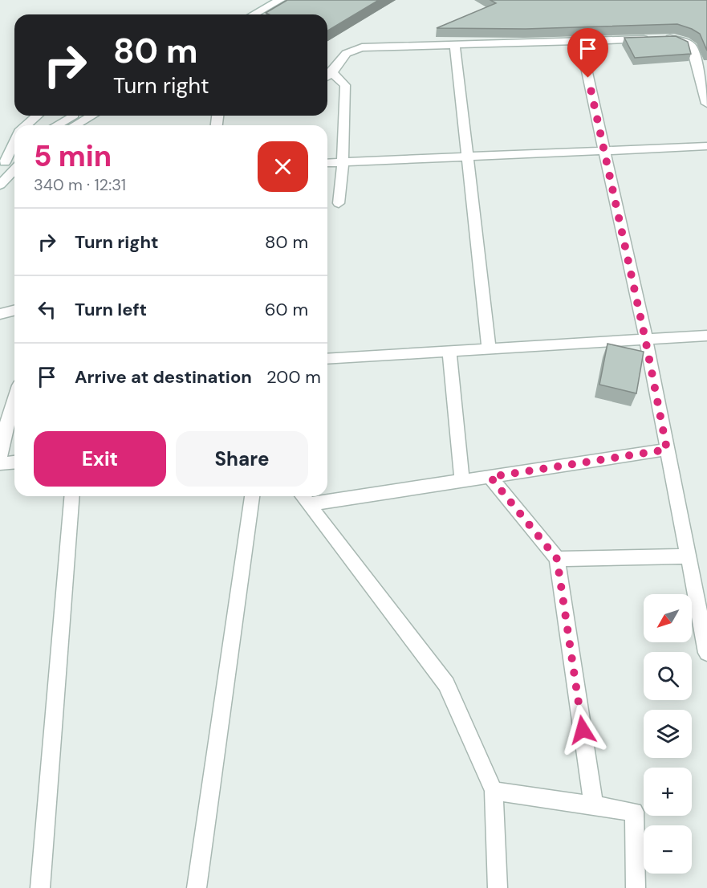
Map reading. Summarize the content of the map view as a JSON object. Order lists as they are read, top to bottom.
{
  "north": "bottom left",
  "page": {
    "turn": ["80 m", "Turn right"],
    "heading": ["5 min", "340 m · 12:31"],
    "list": [
      {
        "name": "Turn right",
        "value": "80 m"
      },
      {
        "name": "Turn left",
        "value": "60 m"
      },
      {
        "name": "Arrive at destination",
        "value": "200 m"
      }
    ],
    "buttons": ["Exit", "Share"],
    "map_buttons": ["+", "−"]
  }
}
